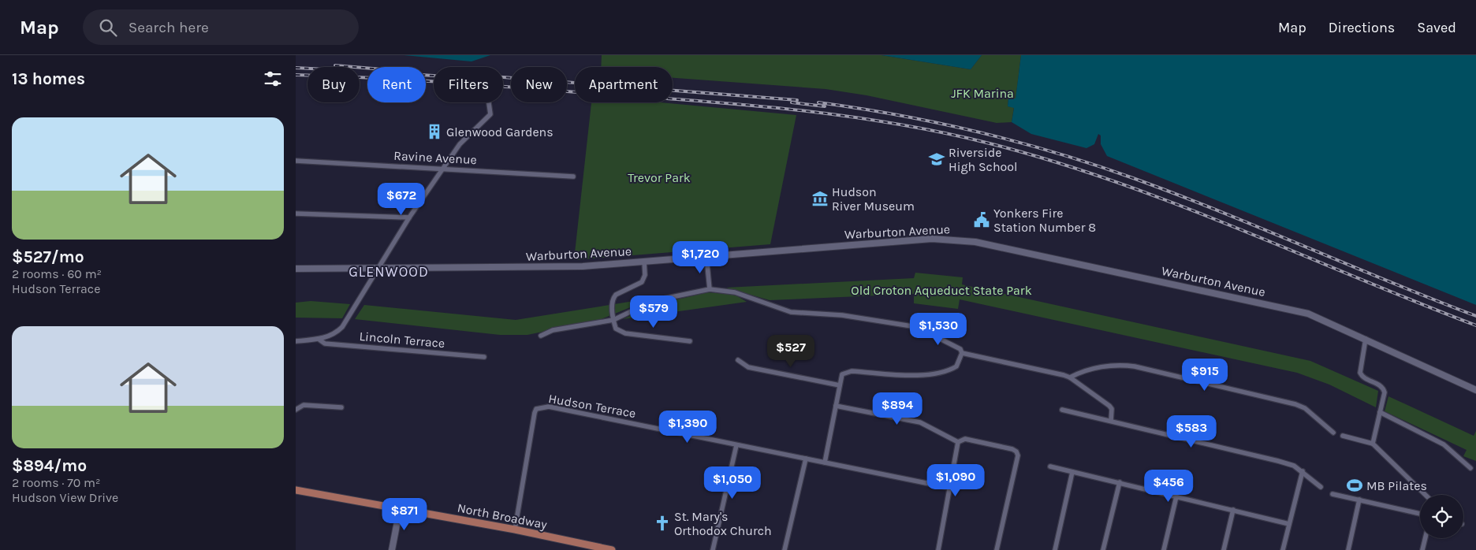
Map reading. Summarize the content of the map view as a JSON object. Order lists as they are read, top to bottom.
{
  "streets": {
    "main road": ["North Broadway"],
    "street": [
      "Ravine Avenue",
      "Warburton Avenue",
      "Lincoln Terrace",
      "Hudson Terrace"
    ]
  },
  "crossings": [
    ["Hudson Terrace", "North Broadway"]
  ],
  "districts": ["GLENWOOD"],
  "parks": ["JFK Marina", "Trevor Park", "Old Croton Aqueduct State Park"],
  "places": {
    "building": ["Glenwood Gardens"],
    "school or university": ["Riverside High School"],
    "museum": ["Hudson River Museum"],
    "public building": ["Yonkers Fire Station Number 8"],
    "sports": ["MB Pilates"],
    "church": ["St. Mary's Orthodox Church"]
  },
  "page": {
    "header": "Map",
    "search": "Search here",
    "nav": ["Map", "Directions", "Saved"],
    "heading": "13 homes",
    "chip": [
      "Buy",
      "Rent",
      "Filters",
      "New",
      "Apartment"
    ],
    "list": [
      {
        "name": "$527/mo",
        "note": "2 rooms · 60 m² · Hudson Terrace"
      },
      {
        "name": "$894/mo",
        "note": "2 rooms · 70 m² · Hudson View Drive"
      }
    ],
    "price": [
      "$672",
      "$1,720",
      "$579",
      "$1,530",
      "$527",
      "$915",
      "$894",
      "$1,390",
      "$583",
      "$1,090",
      "$1,050",
      "$456",
      "$871"
    ]
  }
}
